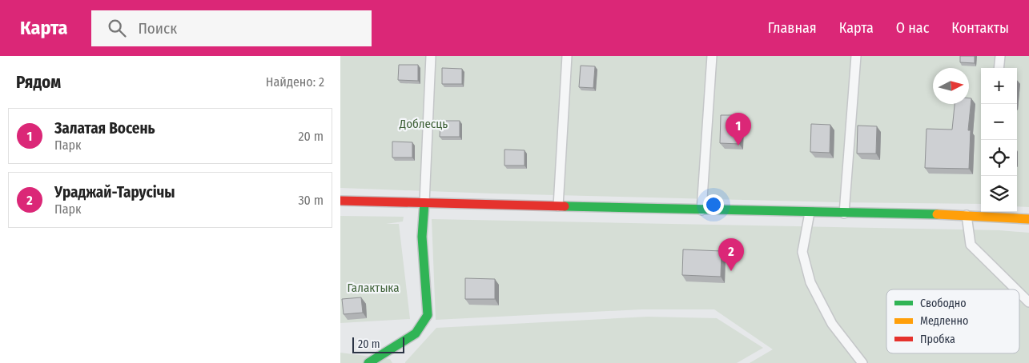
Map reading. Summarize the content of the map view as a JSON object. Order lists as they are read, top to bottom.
{
  "parks": ["Доблесць", "Галактыка"],
  "legend": ["Свободно", "Медленно", "Пробка"],
  "scale_bar": "20 m",
  "north": "right",
  "page": {
    "header": "Карта",
    "search": "Поиск",
    "nav": [
      "Главная",
      "Карта",
      "О нас",
      "Контакты"
    ],
    "heading": ["Рядом", "Найдено: 2"],
    "map_buttons": ["+", "−"],
    "list": [
      {
        "mark": "1",
        "name": "Залатая Восень",
        "note": "Парк",
        "value": "20 m"
      },
      {
        "mark": "2",
        "name": "Ураджай-Тарусічы",
        "note": "Парк",
        "value": "30 m"
      }
    ],
    "pins": ["1", "2"],
    "scale": "20 m"
  }
}
